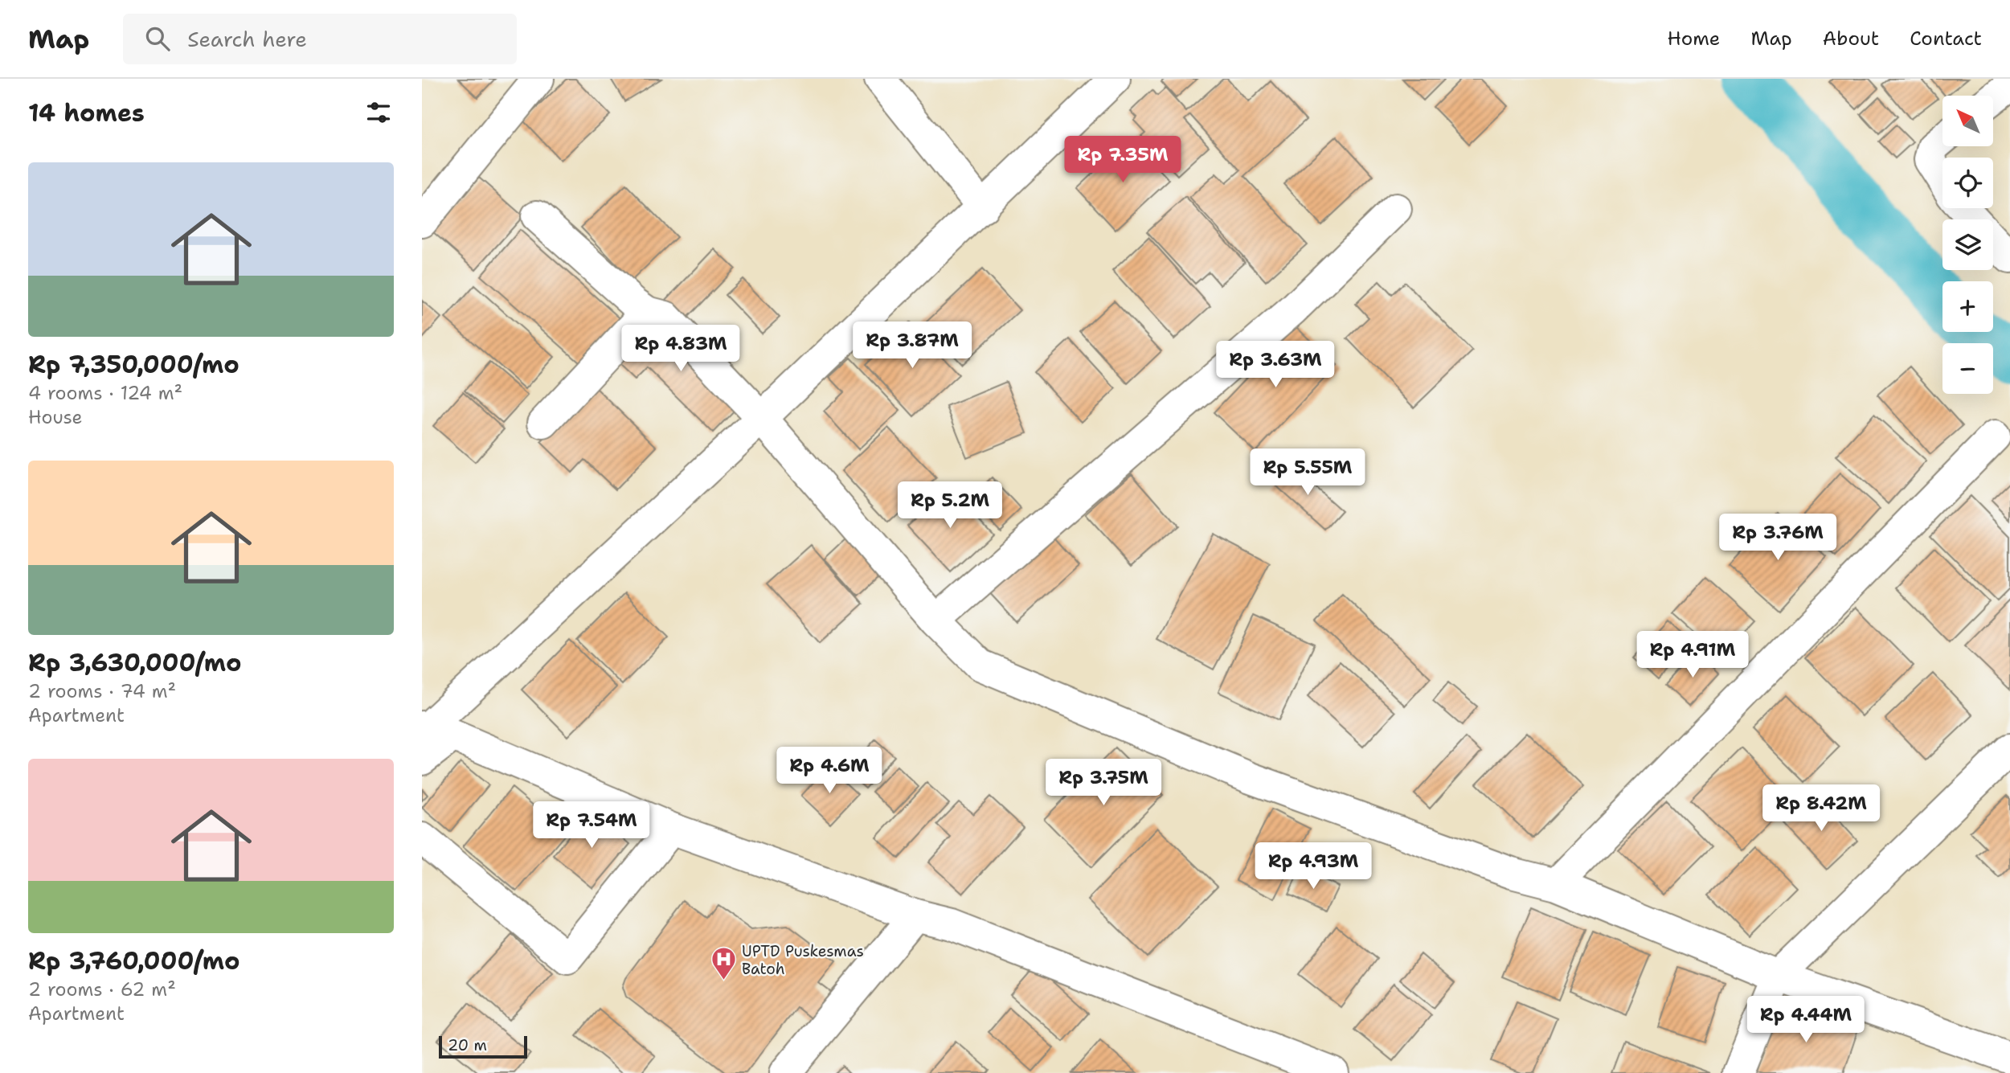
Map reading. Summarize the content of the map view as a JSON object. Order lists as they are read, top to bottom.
{
  "places": {
    "hospital": ["UPTD Puskesmas Batoh"]
  },
  "scale_bar": "20 m",
  "north": "top left",
  "page": {
    "header": "Map",
    "search": "Search here",
    "nav": [
      "Home",
      "Map",
      "About",
      "Contact"
    ],
    "heading": "14 homes",
    "map_buttons": ["+", "−"],
    "price": [
      "Rp 7.35M",
      "Rp 3.87M",
      "Rp 4.83M",
      "Rp 3.63M",
      "Rp 5.55M",
      "Rp 5.2M",
      "Rp 3.76M",
      "Rp 4.91M",
      "Rp 4.6M",
      "Rp 3.75M",
      "Rp 8.42M",
      "Rp 7.54M",
      "Rp 4.93M",
      "Rp 4.44M"
    ],
    "list": [
      {
        "name": "Rp 7,350,000/mo",
        "note": "4 rooms · 124 m² · House"
      },
      {
        "name": "Rp 3,630,000/mo",
        "note": "2 rooms · 74 m² · Apartment"
      },
      {
        "name": "Rp 3,760,000/mo",
        "note": "2 rooms · 62 m² · Apartment"
      }
    ],
    "scale": "20 m"
  }
}
